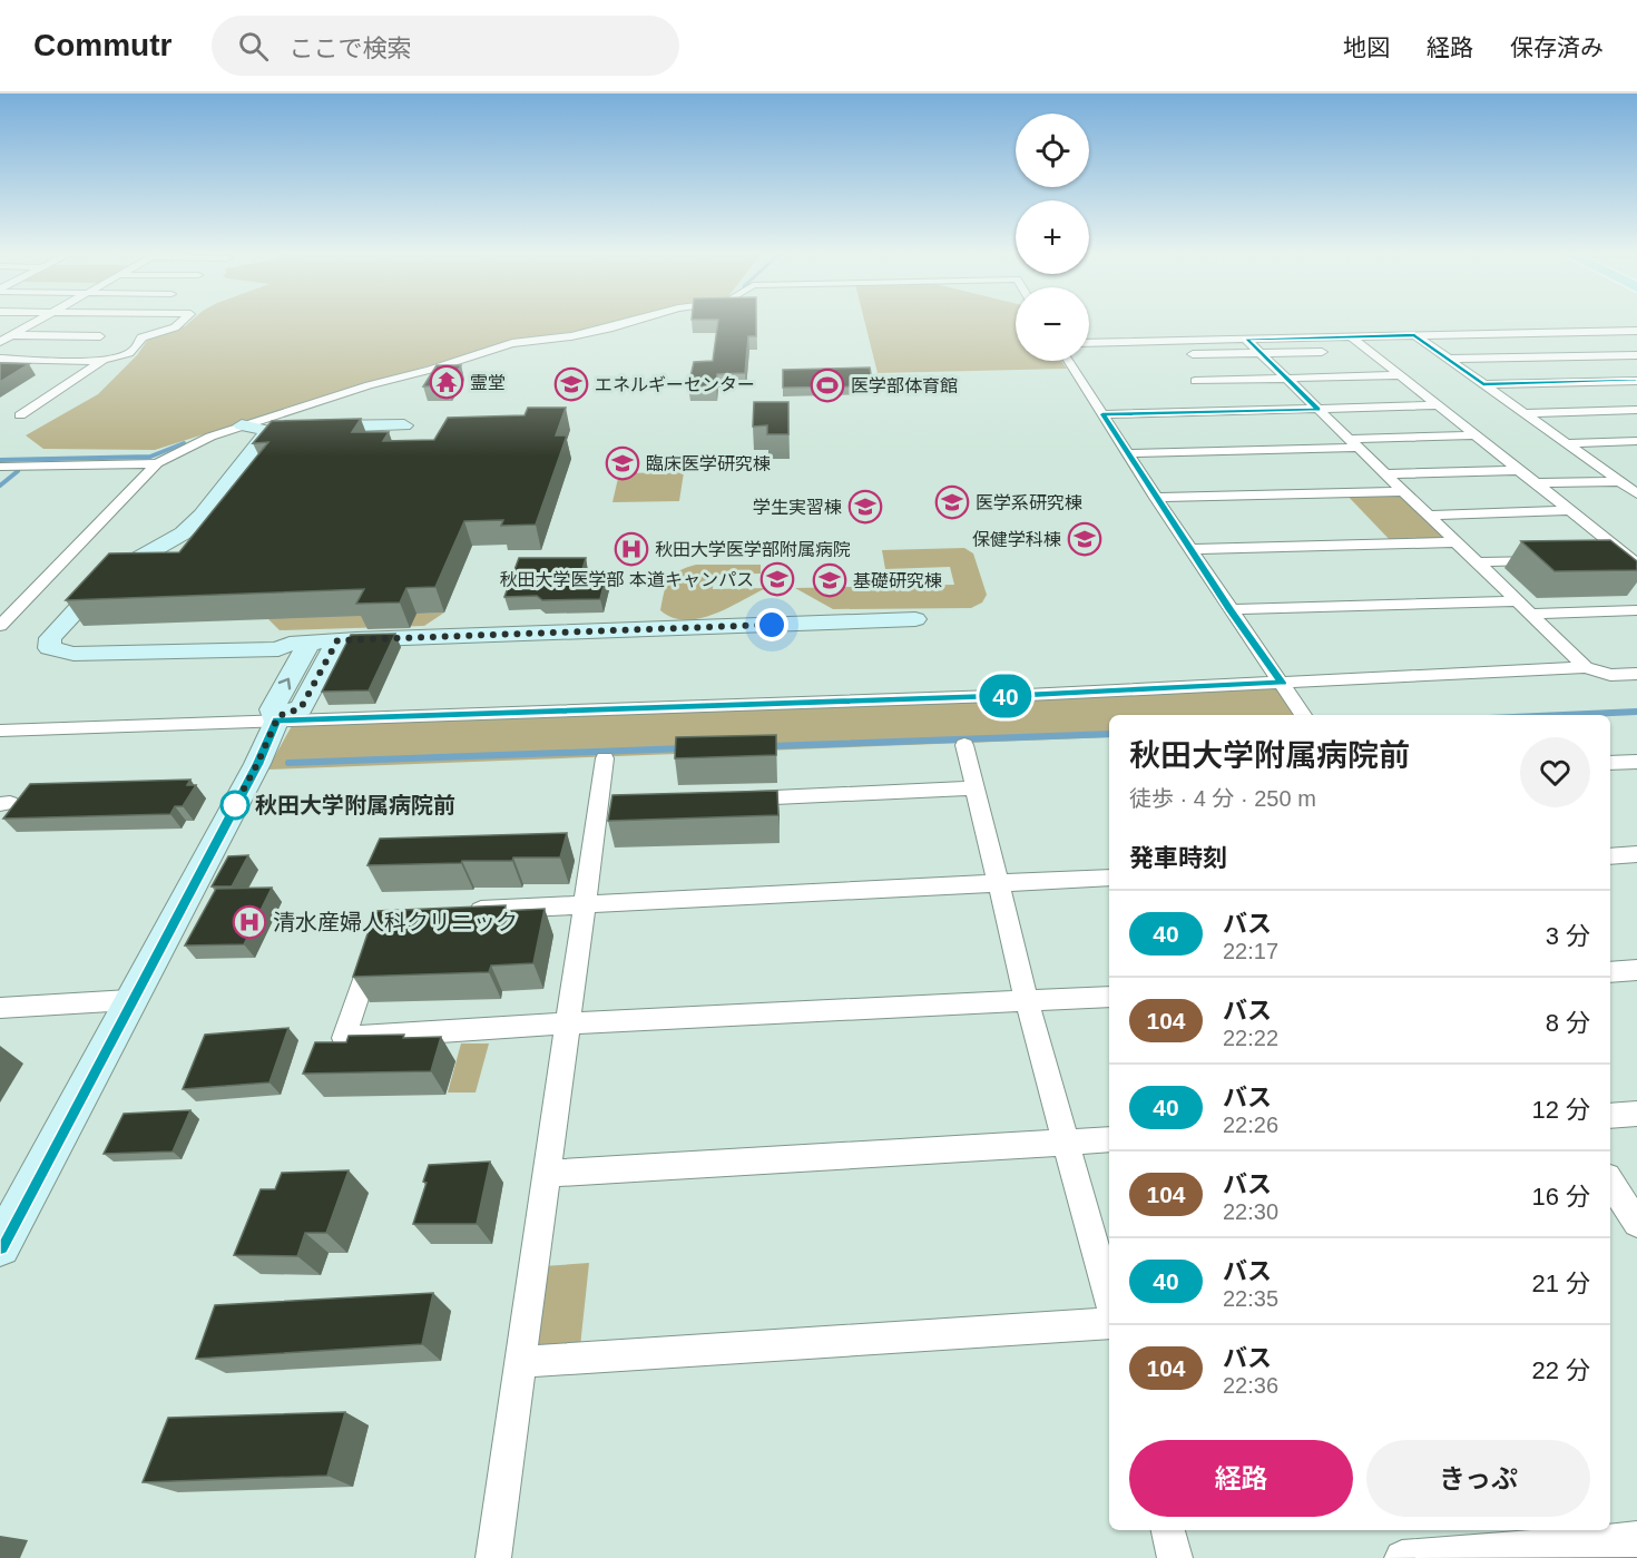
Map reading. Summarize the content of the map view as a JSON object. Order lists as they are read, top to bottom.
{
  "places": {
    "temple": ["霊堂"],
    "school or university": [
      "エネルギーセンター",
      "臨床医学研究棟",
      "医学系研究棟",
      "学生実習棟",
      "保健学科棟",
      "秋田大学医学部 本道キャンパス",
      "基礎研究棟"
    ],
    "sports": ["医学部体育館"],
    "hospital": ["秋田大学医学部附属病院", "清水産婦人科クリニック"],
    "other": ["秋田大学附属病院前"]
  },
  "lines": ["bus line 40"],
  "page": {
    "header": "Commutr",
    "search": "ここで検索",
    "nav": ["地図", "経路", "保存済み"],
    "on_map": "40",
    "map_buttons": ["+", "−"],
    "heading": [
      ["秋田大学附属病院前", "徒歩 · 4 分 · 250 m"],
      "発車時刻"
    ],
    "list": [
      {
        "mark": "40",
        "name": "バス",
        "note": "22:17",
        "value": "3 分"
      },
      {
        "mark": "104",
        "name": "バス",
        "note": "22:22",
        "value": "8 分"
      },
      {
        "mark": "40",
        "name": "バス",
        "note": "22:26",
        "value": "12 分"
      },
      {
        "mark": "104",
        "name": "バス",
        "note": "22:30",
        "value": "16 分"
      },
      {
        "mark": "40",
        "name": "バス",
        "note": "22:35",
        "value": "21 分"
      },
      {
        "mark": "104",
        "name": "バス",
        "note": "22:36",
        "value": "22 分"
      }
    ],
    "buttons": ["経路", "きっぷ"]
  }
}
